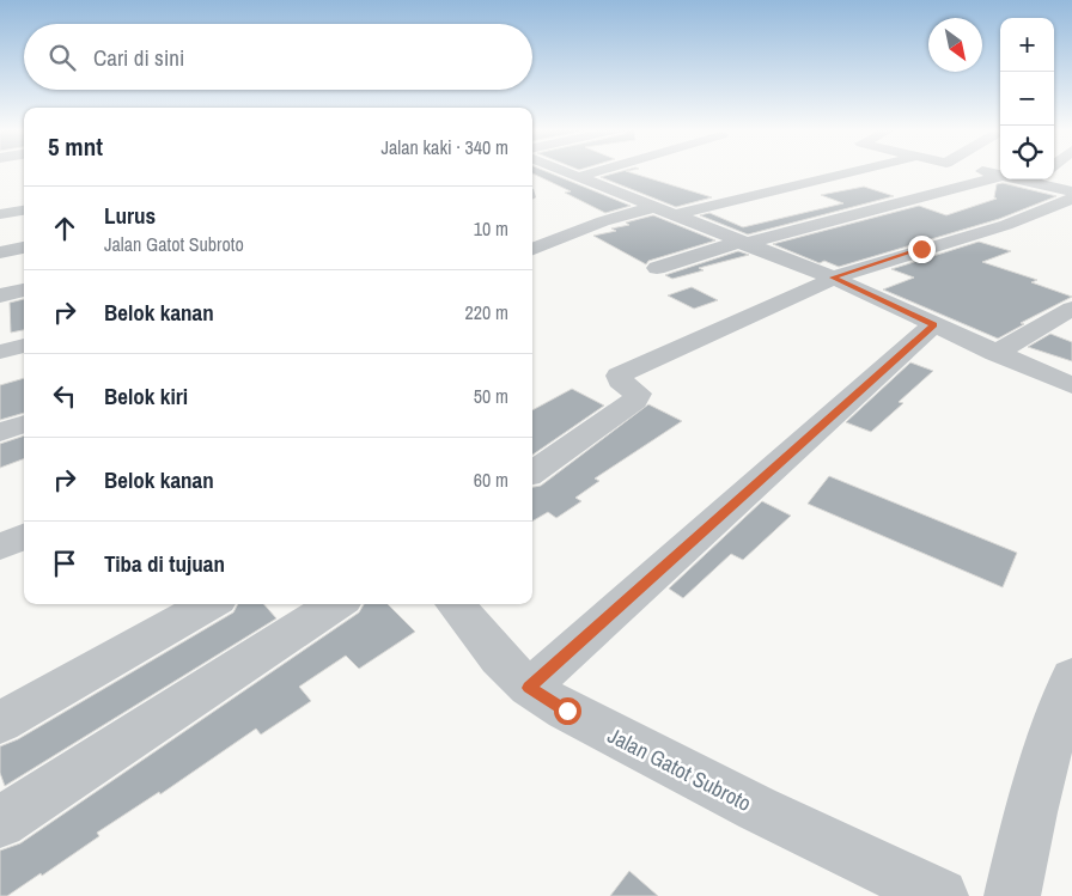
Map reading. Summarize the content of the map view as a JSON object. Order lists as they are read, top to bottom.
{
  "streets": {
    "street": ["Jalan Gatot Subroto"]
  },
  "north": "bottom right",
  "page": {
    "map_buttons": ["+", "−"],
    "search": "Cari di sini",
    "heading": ["5 mnt", "Jalan kaki · 340 m"],
    "list": [
      ["Lurus", "Jalan Gatot Subroto", "10 m"],
      ["Belok kanan", "220 m"],
      ["Belok kiri", "50 m"],
      ["Belok kanan", "60 m"],
      "Tiba di tujuan"
    ]
  }
}
